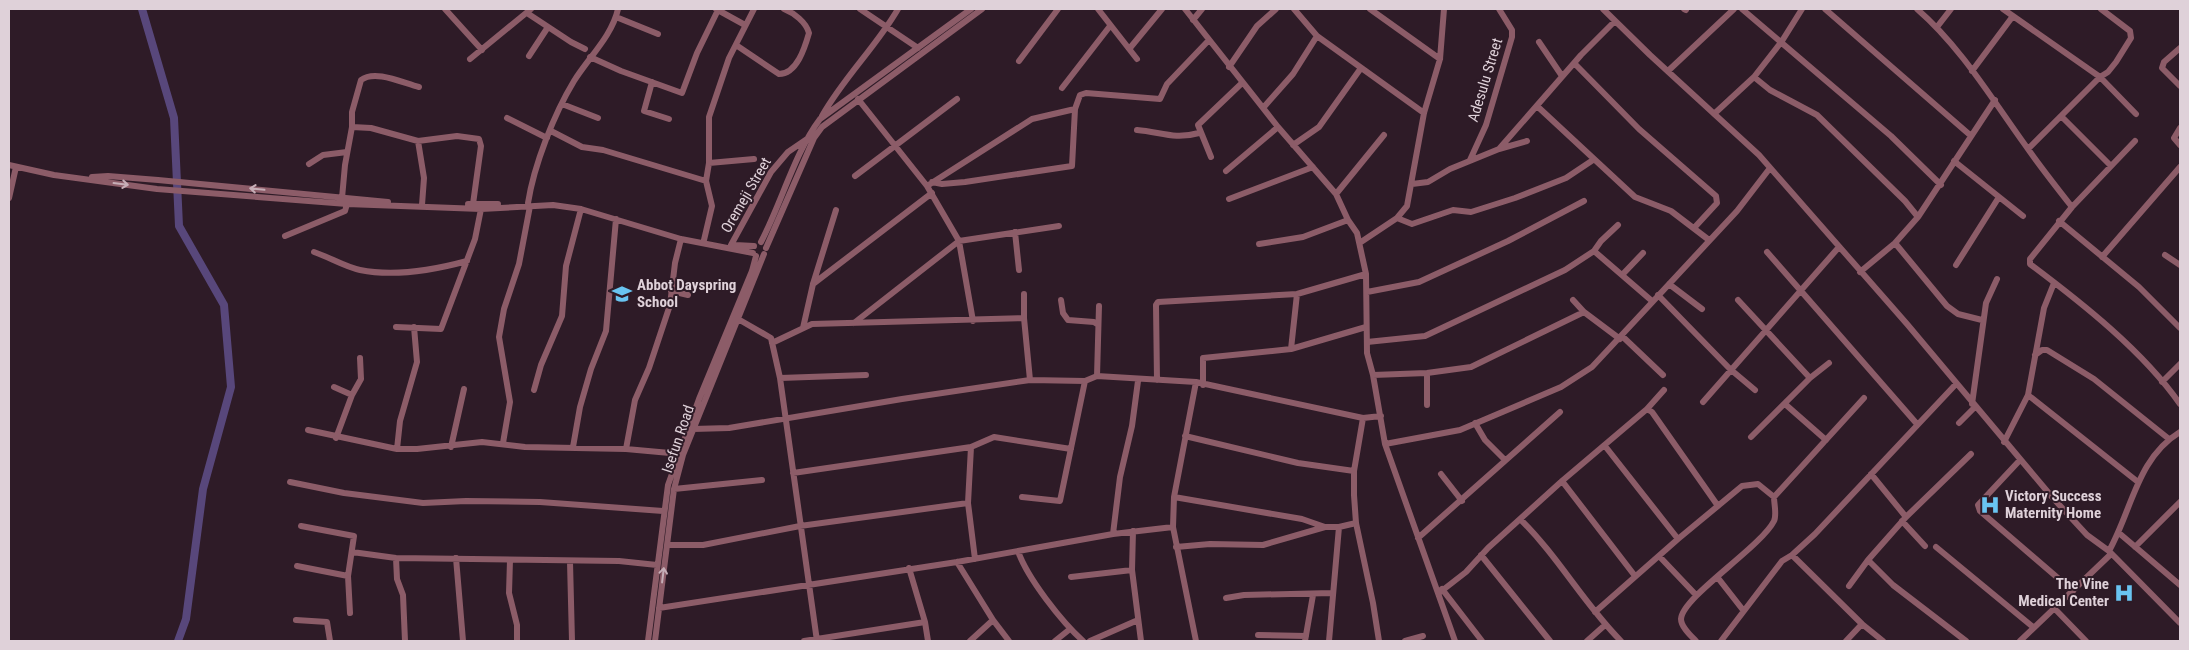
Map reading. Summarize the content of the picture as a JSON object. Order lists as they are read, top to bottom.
{
  "streets": {
    "street": ["Adesulu Street", "Oremeji Street", "Isefun Road"]
  },
  "places": {
    "school or university": ["Abbot Dayspring School"],
    "hospital": ["Victory Success Maternity Home", "The Vine Medical Center"]
  }
}
